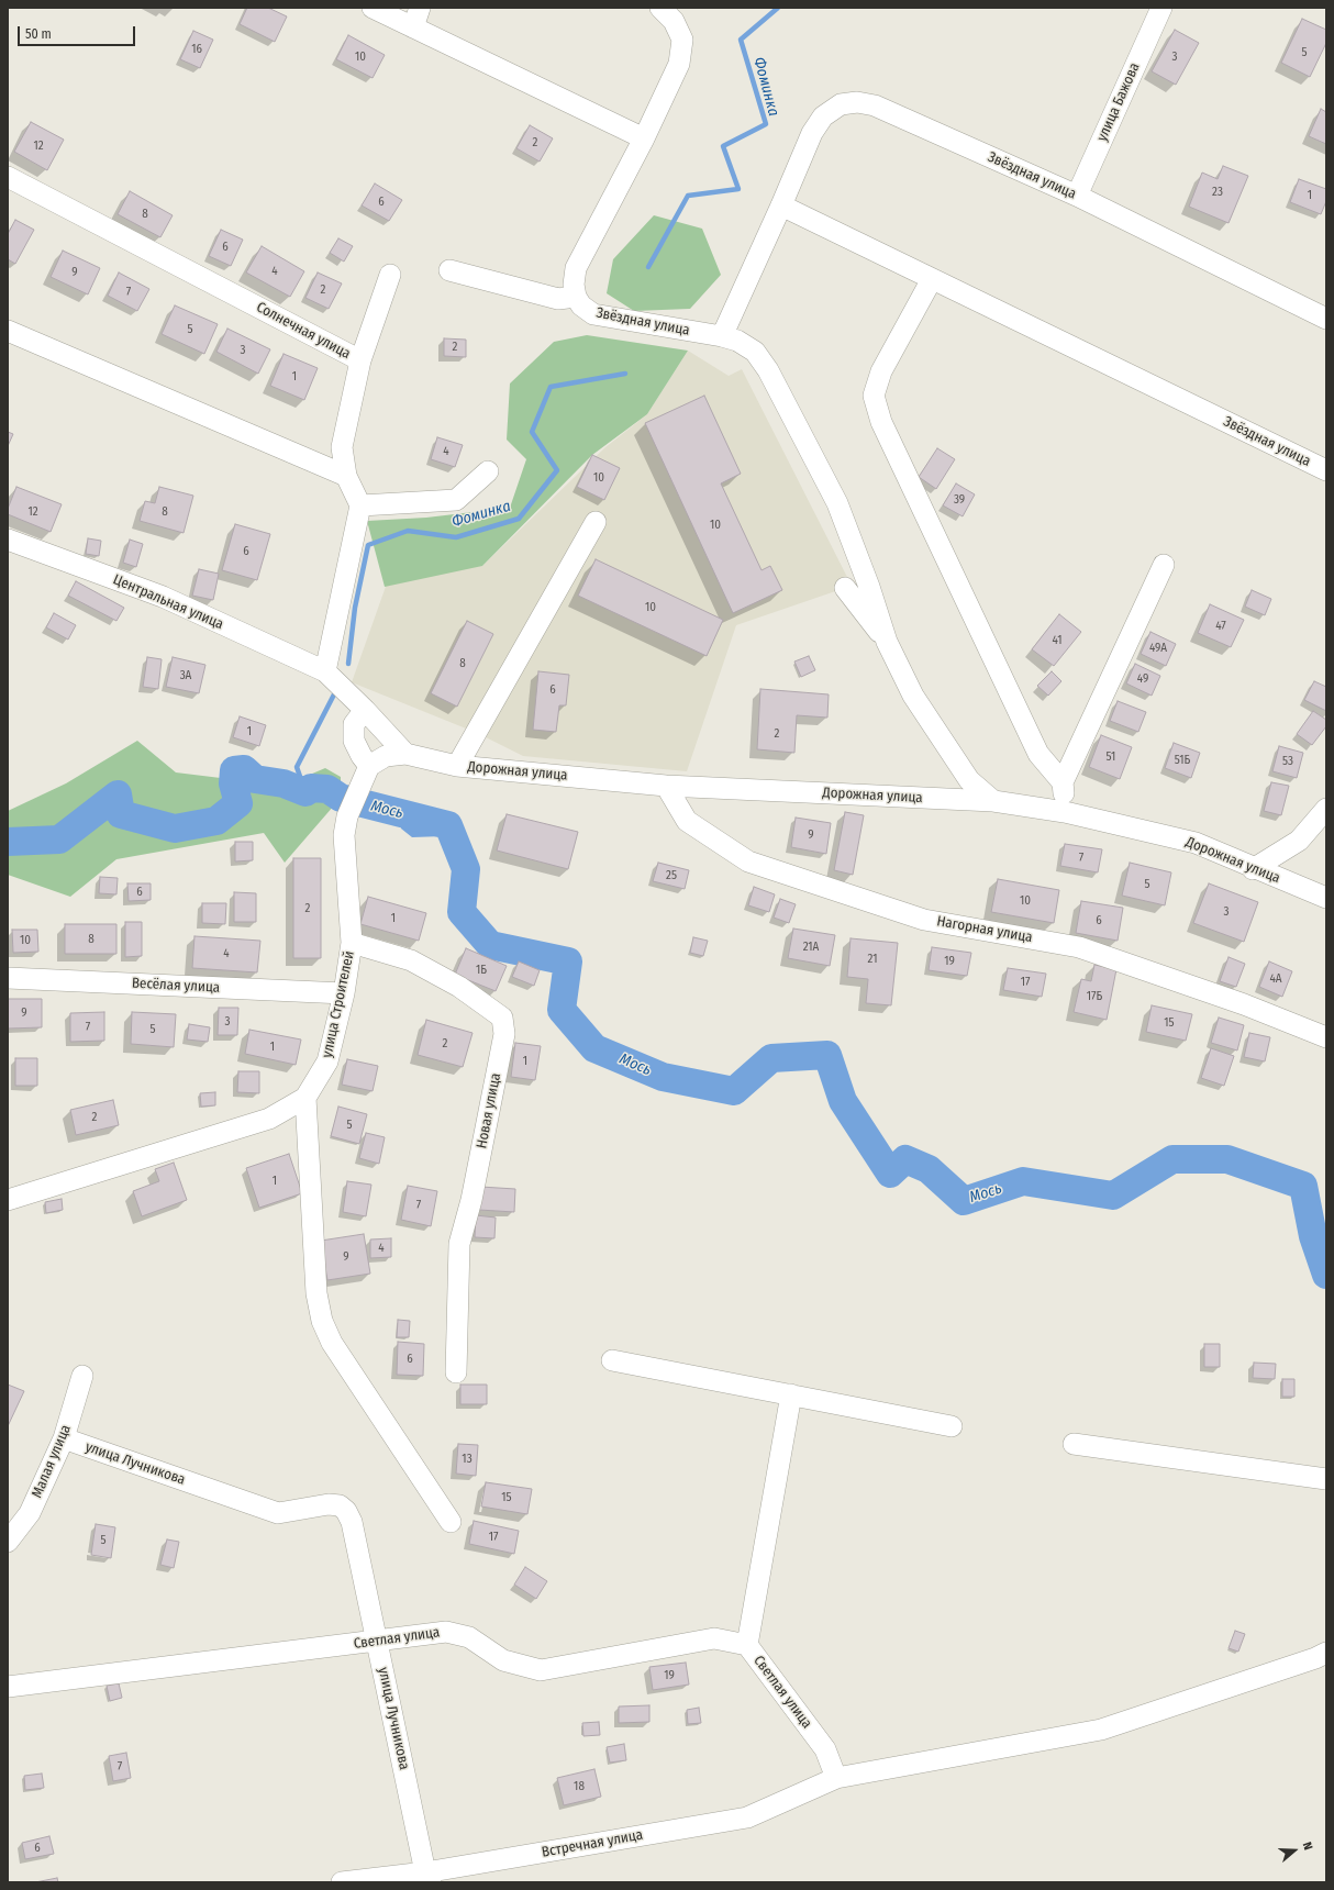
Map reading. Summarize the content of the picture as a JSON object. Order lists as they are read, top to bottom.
{
  "streets": {
    "street": [
      "улица Бажова",
      "Звёздная улица",
      "Солнечная улица",
      "Центральная улица",
      "Дорожная улица",
      "Нагорная улица",
      "Весёлая улица",
      "улица Строителей",
      "Новая улица",
      "Малая улица",
      "улица Лучникова",
      "Светлая улица",
      "Встречная улица"
    ]
  },
  "crossings": [
    ["улица Бажова", "Звёздная улица"],
    ["Центральная улица", "Дорожная улица"],
    ["Дорожная улица", "Нагорная улица"],
    ["Весёлая улица", "улица Строителей"],
    ["улица Строителей", "Новая улица"],
    ["Малая улица", "улица Лучникова"],
    ["улица Лучникова", "Светлая улица"],
    ["улица Лучникова", "Встречная улица"],
    ["Светлая улица", "Встречная улица"]
  ],
  "water": ["Фоминка", "Мось"],
  "house_numbers": [
    "16",
    "5",
    "10",
    "3",
    "2",
    "12",
    "23",
    "1",
    "6",
    "8",
    "6",
    "4",
    "9",
    "2",
    "7",
    "5",
    "2",
    "3",
    "1",
    "4",
    "10",
    "39",
    "12",
    "8",
    "10",
    "6",
    "10",
    "47",
    "41",
    "49А",
    "8",
    "3А",
    "49",
    "6",
    "1",
    "2",
    "51",
    "51Б",
    "53",
    "9",
    "7",
    "25",
    "5",
    "6",
    "10",
    "2",
    "3",
    "1",
    "6",
    "8",
    "10",
    "21А",
    "4",
    "21",
    "19",
    "1Б",
    "4А",
    "17",
    "17Б",
    "9",
    "3",
    "15",
    "7",
    "5",
    "2",
    "1",
    "1",
    "2",
    "5",
    "1",
    "7",
    "4",
    "9",
    "6",
    "13",
    "15",
    "17",
    "5",
    "19",
    "7",
    "18",
    "6"
  ],
  "scale_bar": "50 m",
  "north": "right"
}
